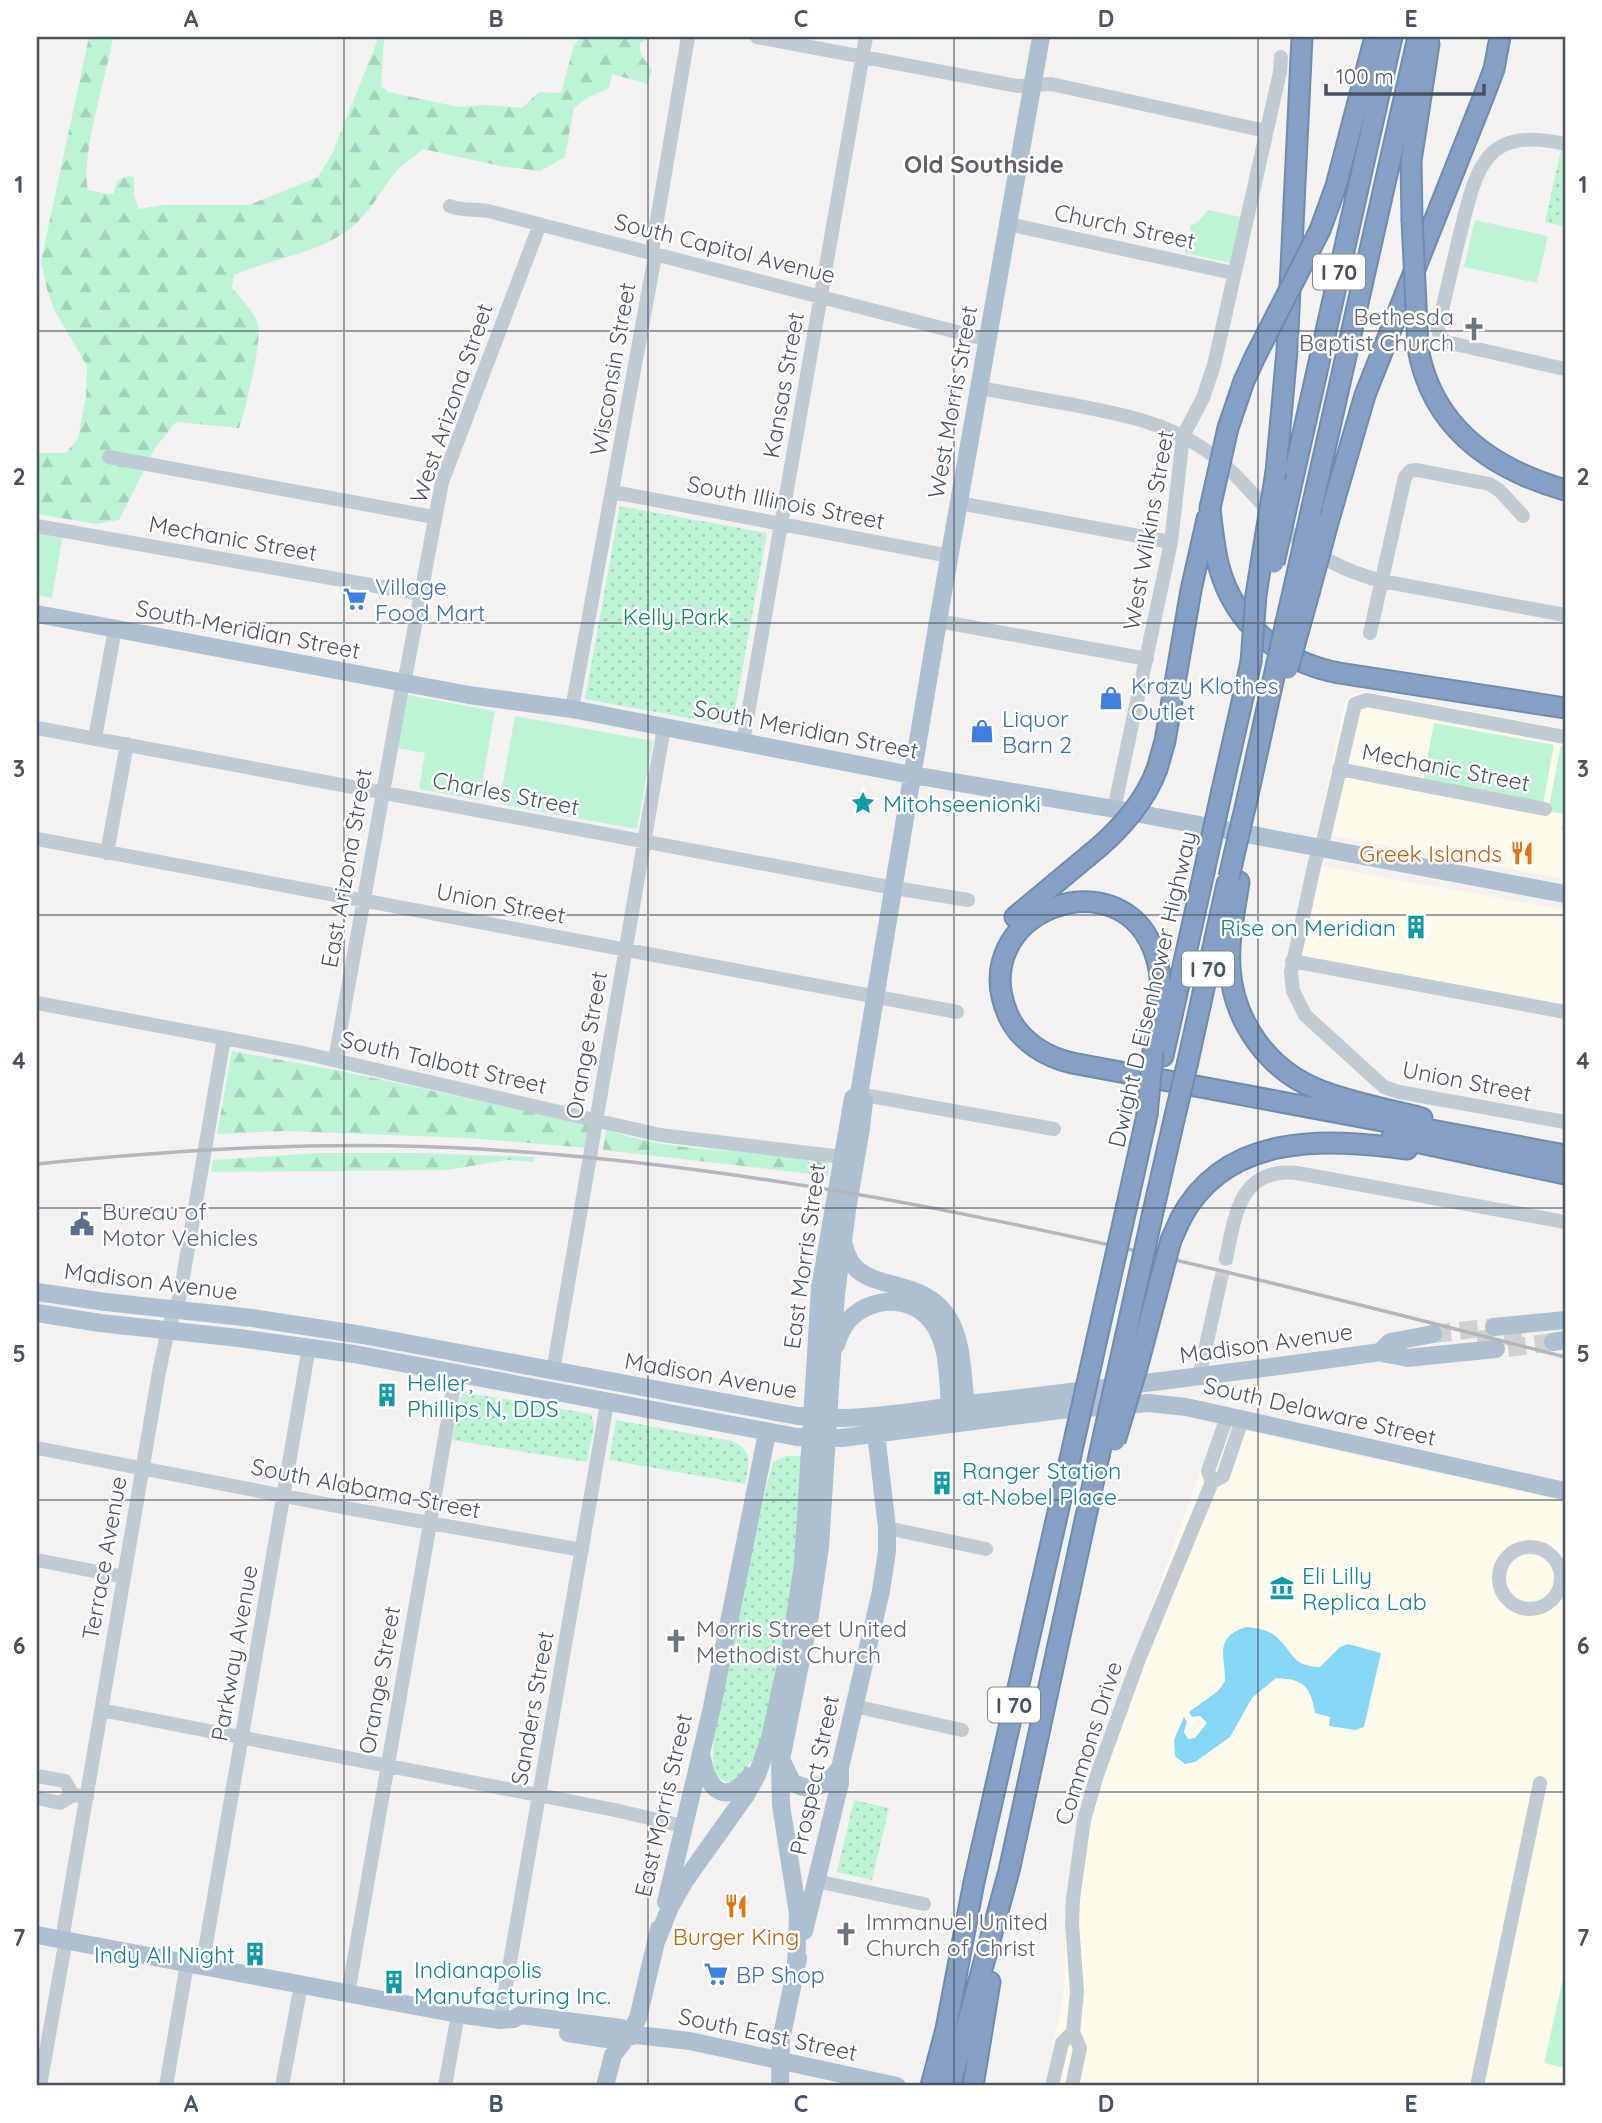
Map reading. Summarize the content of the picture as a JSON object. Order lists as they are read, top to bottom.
{
  "streets": {
    "highway": ["I 70", "Dwight D Eisenhower Highway"],
    "main road": [
      "West Morris Street",
      "South Meridian Street",
      "East Morris Street",
      "Madison Avenue",
      "South Delaware Street",
      "Prospect Street",
      "South East Street"
    ],
    "street": [
      "Church Street",
      "South Capitol Avenue",
      "Wisconsin Street",
      "Kansas Street",
      "West Arizona Street",
      "South Illinois Street",
      "West Wilkins Street",
      "Mechanic Street",
      "Charles Street",
      "East Arizona Street",
      "Union Street",
      "Orange Street",
      "South Talbott Street",
      "South Alabama Street",
      "Terrace Avenue",
      "Parkway Avenue",
      "Sanders Street",
      "Commons Drive"
    ]
  },
  "crossings": [
    ["Church Street", "West Morris Street"],
    ["Church Street", "West Wilkins Street"],
    ["South Capitol Avenue", "Wisconsin Street"],
    ["South Capitol Avenue", "Kansas Street"],
    ["South Capitol Avenue", "West Morris Street"],
    ["South Capitol Avenue", "West Arizona Street"],
    ["I 70", "Dwight D Eisenhower Highway"],
    ["Wisconsin Street", "South Illinois Street"],
    ["Wisconsin Street", "South Meridian Street"],
    ["Kansas Street", "South Illinois Street"],
    ["Kansas Street", "South Meridian Street"],
    ["West Morris Street", "South Illinois Street"],
    ["West Morris Street", "South Meridian Street"],
    ["West Morris Street", "East Morris Street"],
    ["West Arizona Street", "Mechanic Street"],
    ["West Arizona Street", "South Meridian Street"],
    ["West Arizona Street", "East Arizona Street"],
    ["West Wilkins Street", "South Meridian Street"],
    ["South Meridian Street", "East Arizona Street"],
    ["South Meridian Street", "Orange Street"],
    ["South Meridian Street", "East Morris Street"],
    ["Charles Street", "East Arizona Street"],
    ["Charles Street", "Orange Street"],
    ["Charles Street", "East Morris Street"],
    ["East Arizona Street", "Union Street"],
    ["East Arizona Street", "South Talbott Street"],
    ["Union Street", "Orange Street"],
    ["Union Street", "East Morris Street"],
    ["Orange Street", "South Talbott Street"],
    ["Orange Street", "Madison Avenue"],
    ["Orange Street", "South Alabama Street"],
    ["Orange Street", "South East Street"],
    ["South Talbott Street", "East Morris Street"],
    ["South Talbott Street", "Terrace Avenue"],
    ["East Morris Street", "Madison Avenue"],
    ["East Morris Street", "Prospect Street"],
    ["East Morris Street", "South East Street"],
    ["Madison Avenue", "South Delaware Street"],
    ["Madison Avenue", "Terrace Avenue"],
    ["Madison Avenue", "Parkway Avenue"],
    ["Madison Avenue", "Sanders Street"],
    ["Madison Avenue", "Prospect Street"],
    ["South Delaware Street", "Commons Drive"],
    ["South Alabama Street", "Terrace Avenue"],
    ["South Alabama Street", "Parkway Avenue"],
    ["South Alabama Street", "Sanders Street"],
    ["Terrace Avenue", "South East Street"],
    ["Parkway Avenue", "South East Street"],
    ["Sanders Street", "South East Street"],
    ["Prospect Street", "South East Street"]
  ],
  "districts": ["Old Southside"],
  "parks": ["Kelly Park"],
  "places": {
    "church": ["Bethesda Baptist Church", "Morris Street United Methodist Church", "Immanuel United Church of Christ"],
    "supermarket": ["Village Food Mart", "BP Shop"],
    "shop": ["Krazy Klothes Outlet", "Liquor Barn 2"],
    "place": ["Mitohseenionki"],
    "restaurant": ["Greek Islands", "Burger King"],
    "building": [
      "Rise on Meridian",
      "Heller, Phillips N, DDS",
      "Ranger Station at Nobel Place",
      "Indy All Night",
      "Indianapolis Manufacturing Inc."
    ],
    "public building": ["Bureau of Motor Vehicles"],
    "museum": ["Eli Lilly Replica Lab"]
  },
  "scale_bar": "100 m",
  "grid": {
    "columns": [
      "A",
      "B",
      "C",
      "D",
      "E"
    ],
    "rows": [
      "1",
      "2",
      "3",
      "4",
      "5",
      "6",
      "7"
    ]
  }
}
